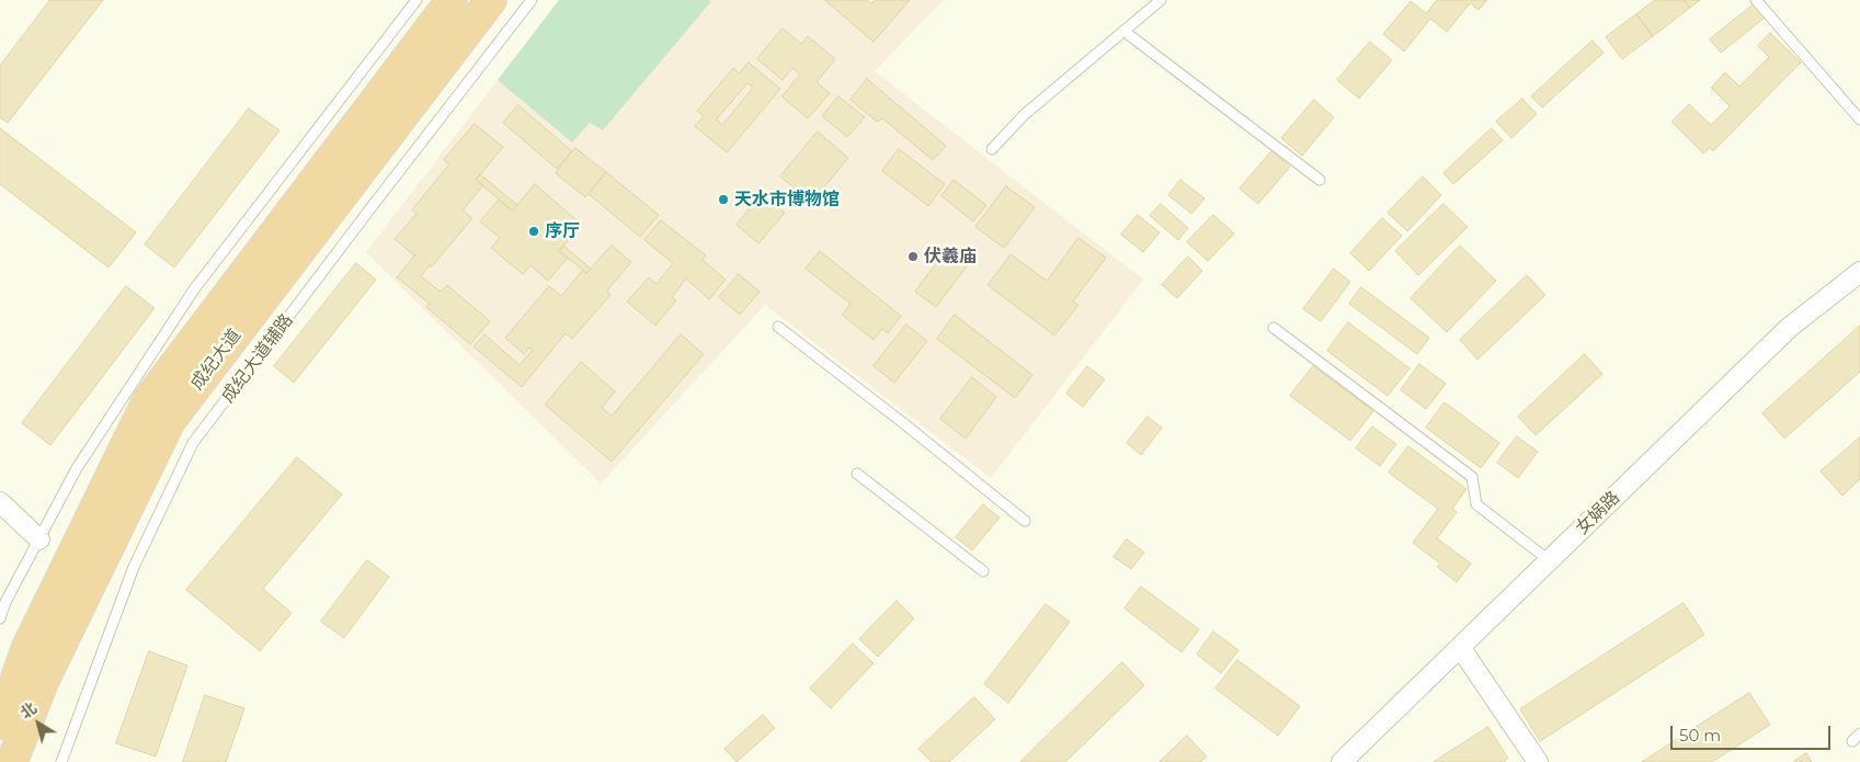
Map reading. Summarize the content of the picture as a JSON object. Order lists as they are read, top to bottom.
{
  "streets": {
    "highway": ["成纪大道"],
    "street": ["女娲路"],
    "lane": ["成纪大道辅路"]
  },
  "places": ["天水市博物馆", "序厅", "伏羲庙"],
  "scale_bar": "50 m",
  "north": "top left"
}
